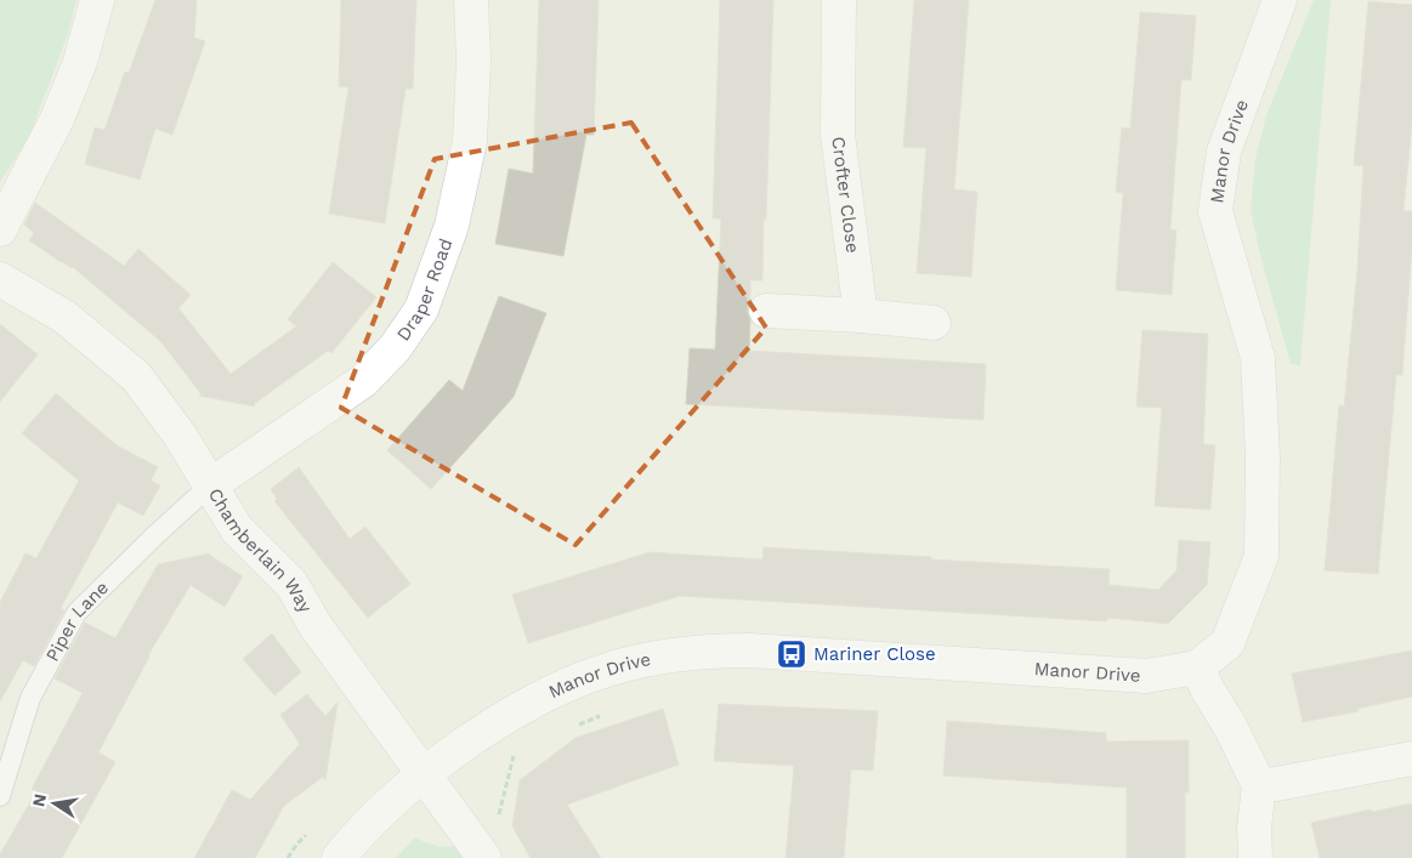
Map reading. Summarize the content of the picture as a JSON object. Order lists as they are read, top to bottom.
{
  "streets": {
    "street": [
      "Manor Drive",
      "Crofter Close",
      "Draper Road",
      "Chamberlain Way"
    ],
    "lane": ["Piper Lane"]
  },
  "crossings": [
    ["Manor Drive", "Chamberlain Way"],
    ["Draper Road", "Chamberlain Way"],
    ["Draper Road", "Piper Lane"],
    ["Chamberlain Way", "Piper Lane"]
  ],
  "places": {
    "bus stop": ["Mariner Close"]
  },
  "north": "left"
}
